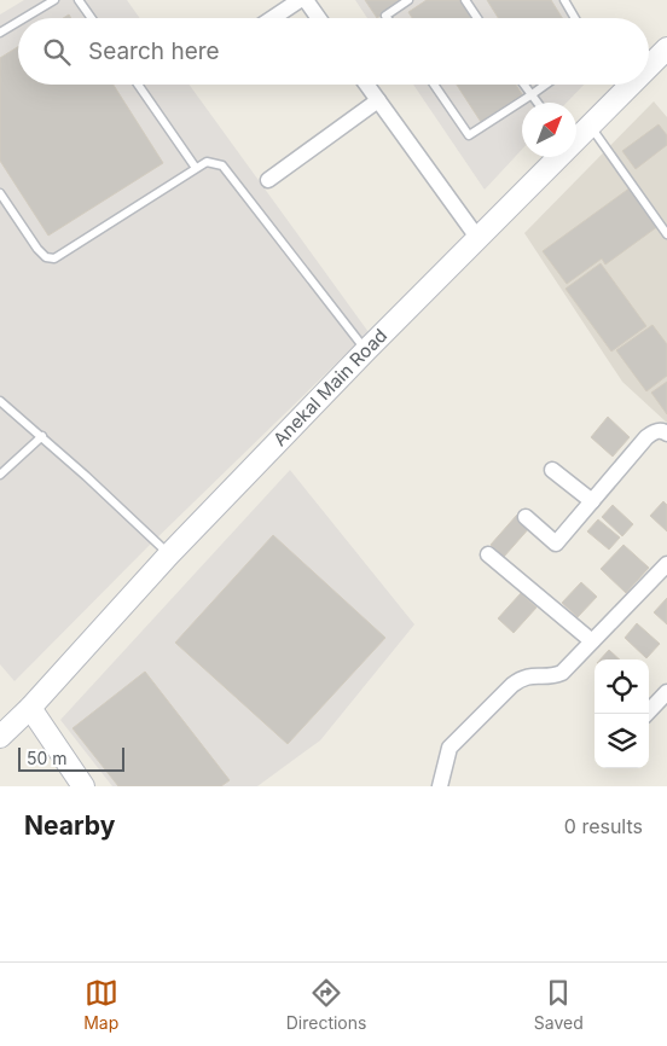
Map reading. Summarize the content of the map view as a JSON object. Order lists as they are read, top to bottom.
{
  "streets": {
    "main road": ["Anekal Main Road"]
  },
  "scale_bar": "50 m",
  "north": "top right",
  "page": {
    "search": "Search here",
    "scale": "50 m",
    "heading": ["Nearby", "0 results"],
    "nav": ["Map", "Directions", "Saved"]
  }
}
